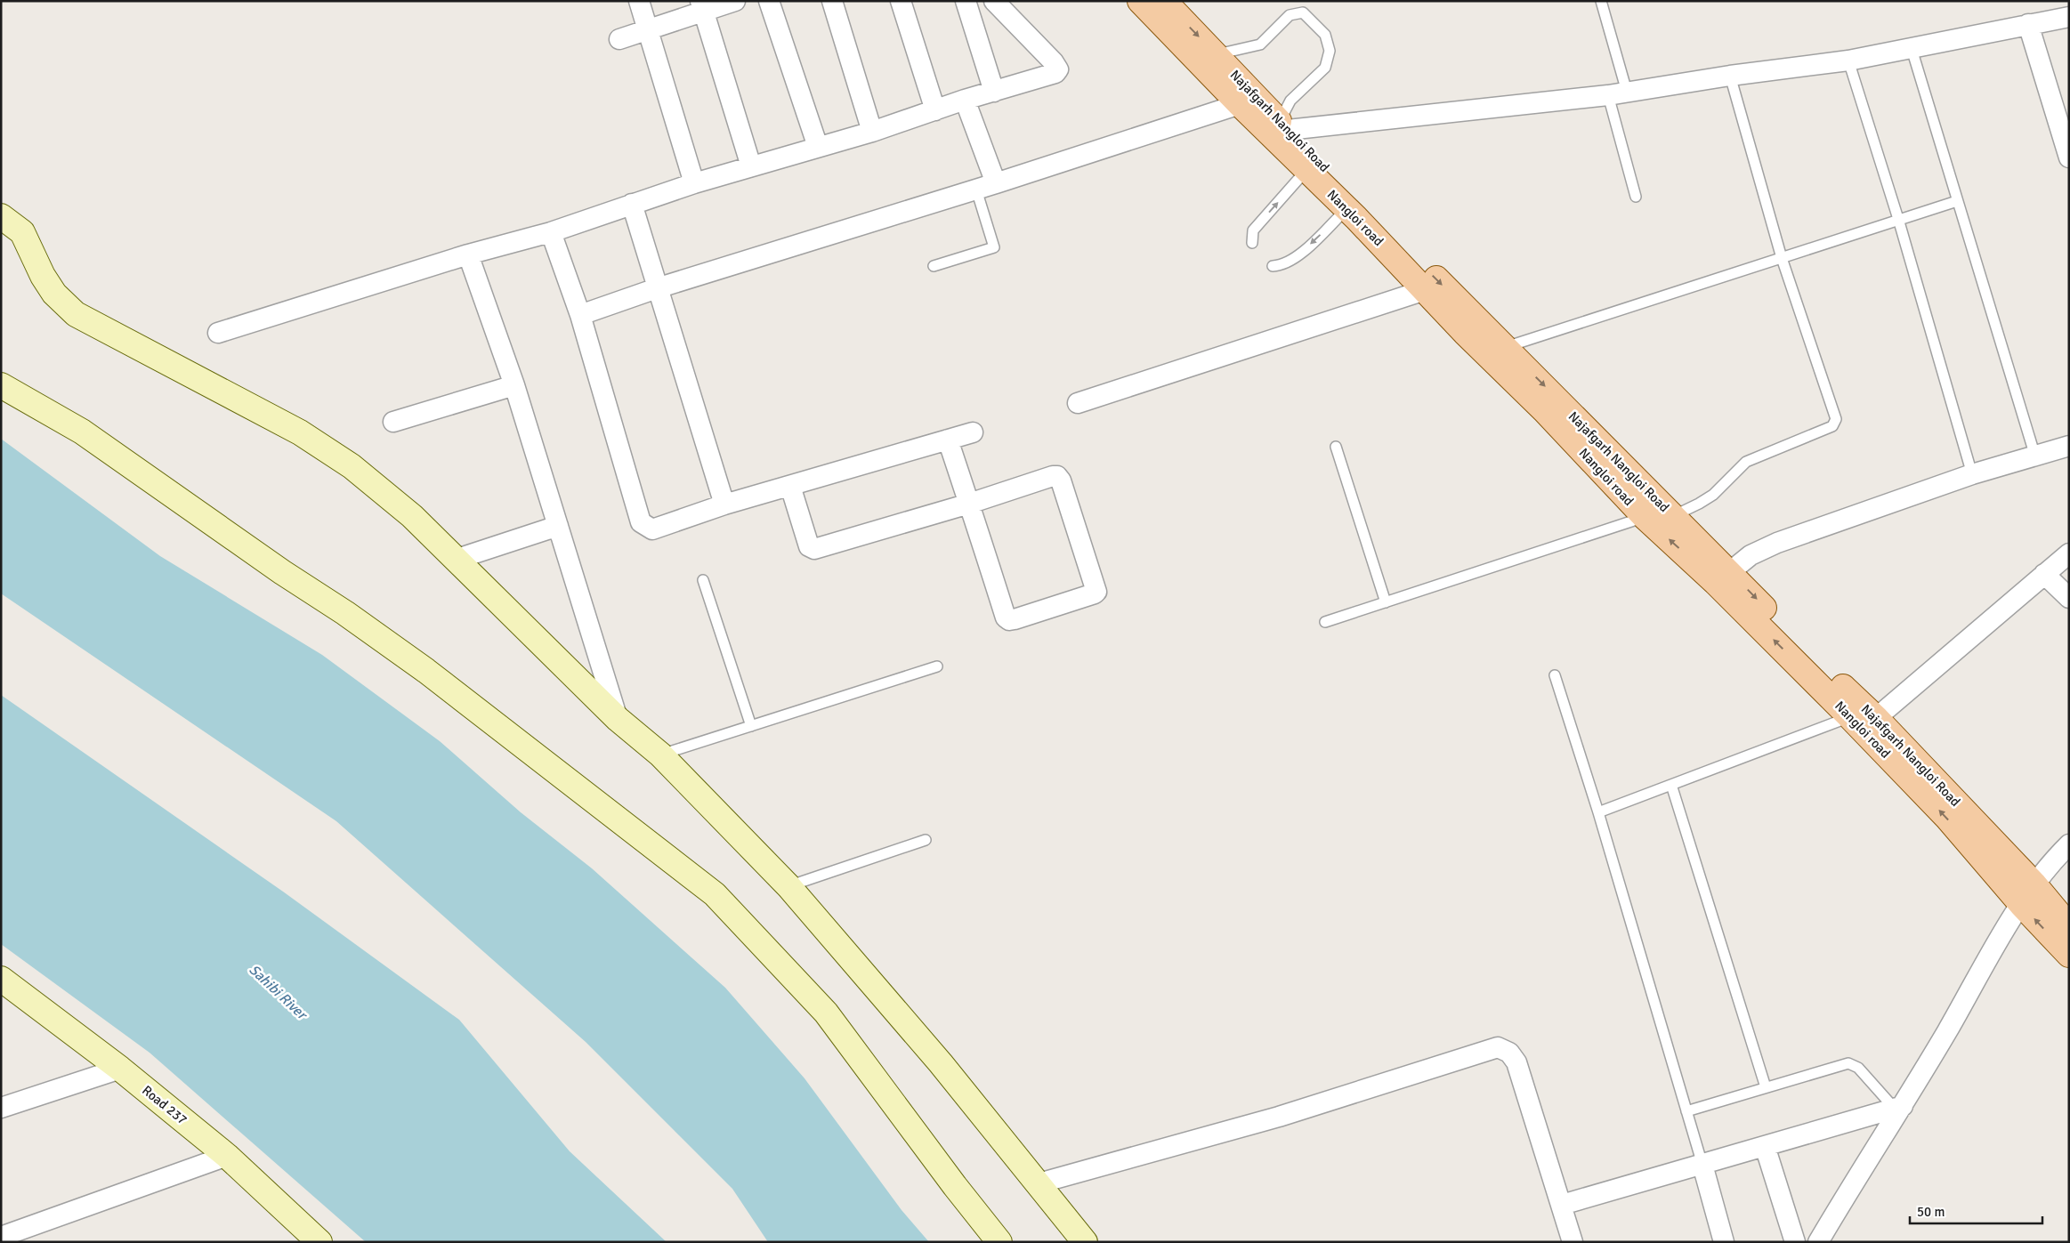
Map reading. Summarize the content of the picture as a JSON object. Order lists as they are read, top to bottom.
{
  "streets": {
    "main road": ["Najafgarh Nangloi Road", "Nangloi road"],
    "street": ["Road 237"]
  },
  "crossings": [
    ["Najafgarh Nangloi Road", "Nangloi road"]
  ],
  "one_way": ["Najafgarh Nangloi Road", "Nangloi road"],
  "water": ["Sahibi River"],
  "scale_bar": "50 m"
}
